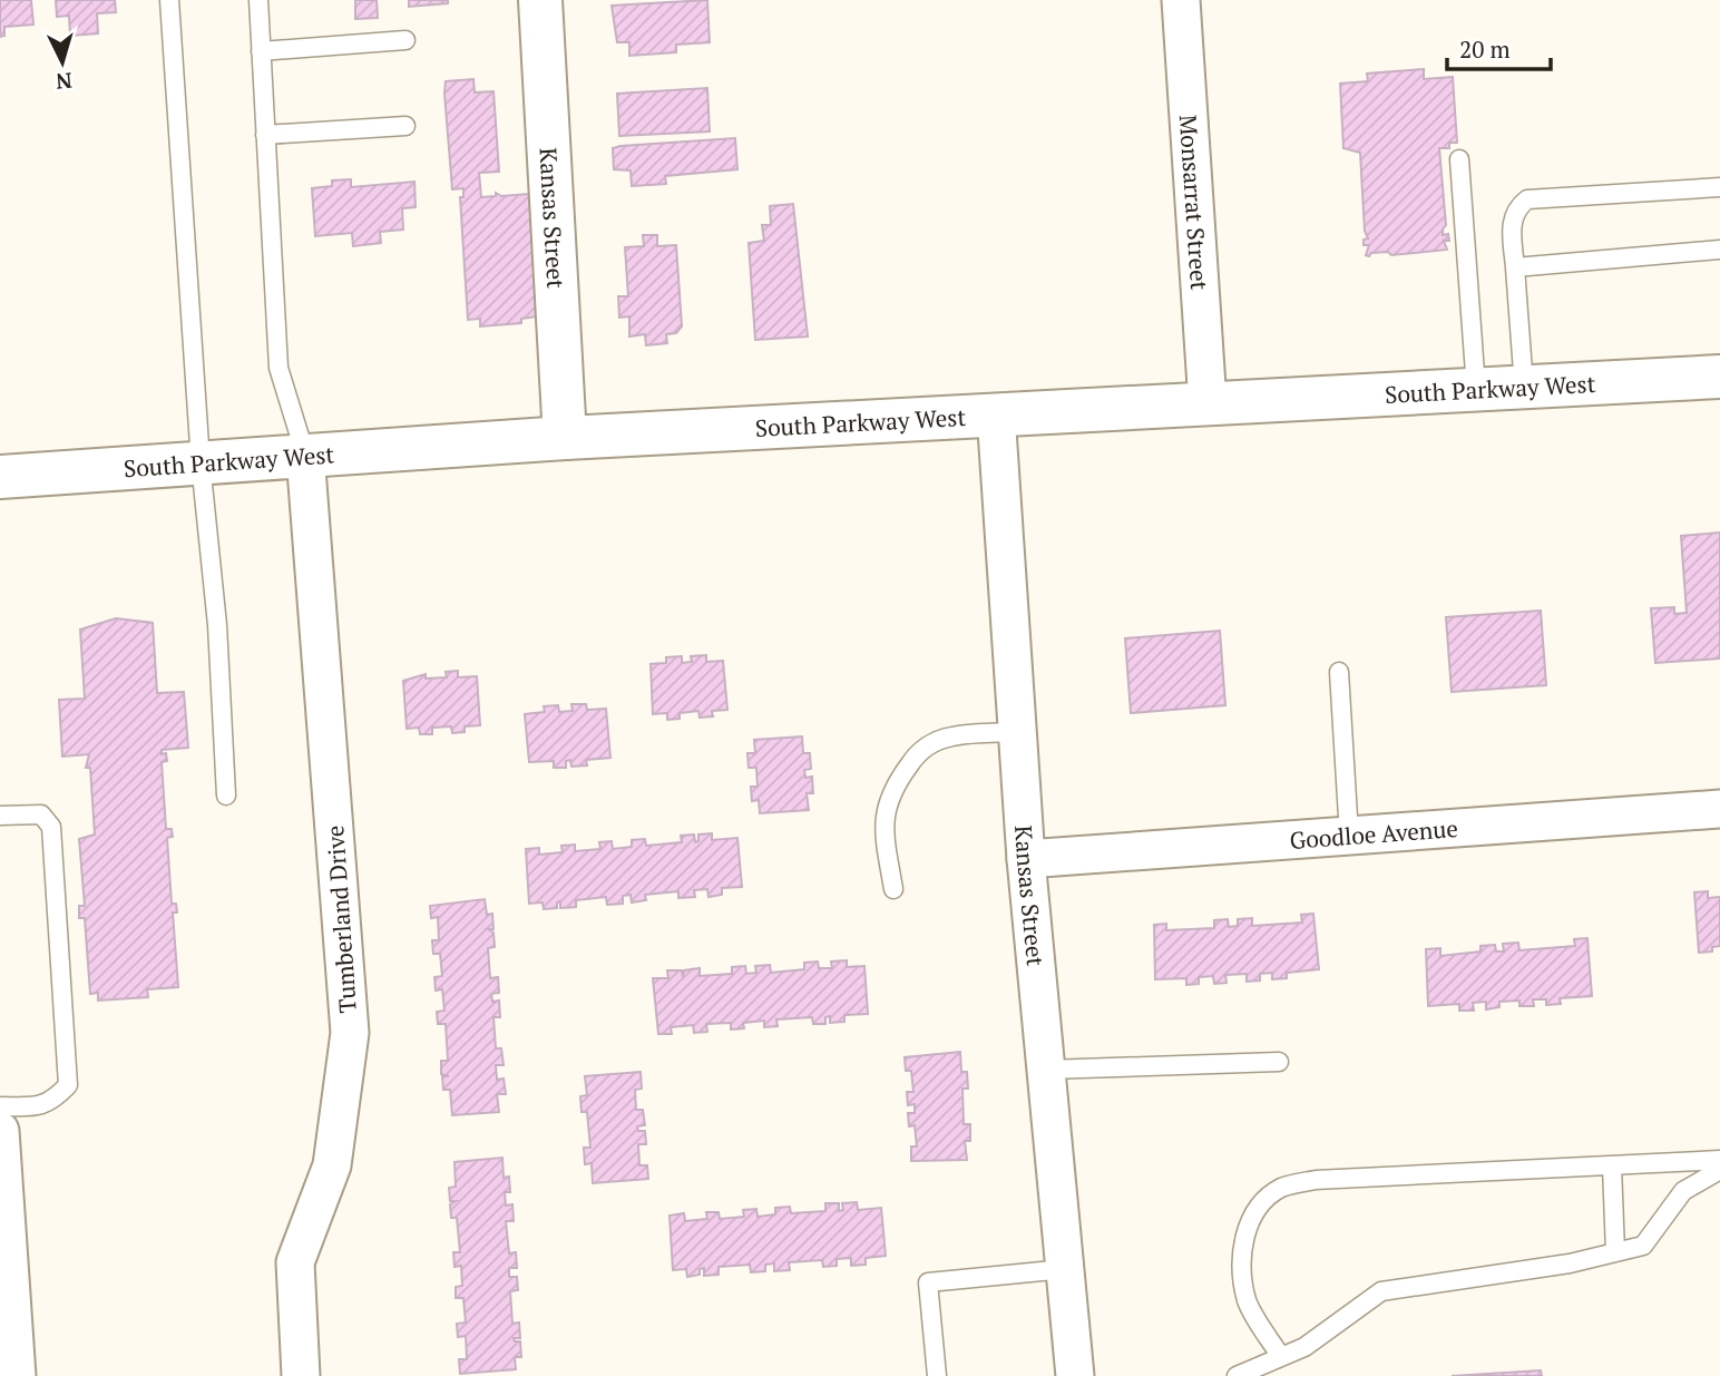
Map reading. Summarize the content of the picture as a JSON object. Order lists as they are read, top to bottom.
{
  "streets": {
    "main road": ["Kansas Street", "South Parkway West"],
    "street": ["Monsarrat Street", "Goodloe Avenue", "Tumberland Drive"]
  },
  "crossings": [
    ["Monsarrat Street", "South Parkway West"],
    ["Kansas Street", "South Parkway West"],
    ["Kansas Street", "Goodloe Avenue"],
    ["South Parkway West", "Tumberland Drive"]
  ],
  "scale_bar": "20 m",
  "north": "bottom"
}
